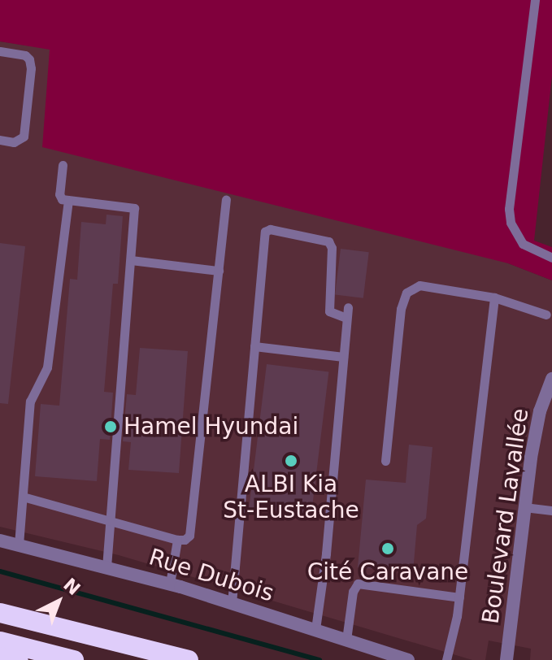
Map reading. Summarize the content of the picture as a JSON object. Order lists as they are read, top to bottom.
{
  "streets": {
    "street": ["Boulevard Lavallée", "Rue Dubois"]
  },
  "places": ["Hamel Hyundai", "ALBI Kia St-Eustache", "Cité Caravane"],
  "north": "top right"
}
